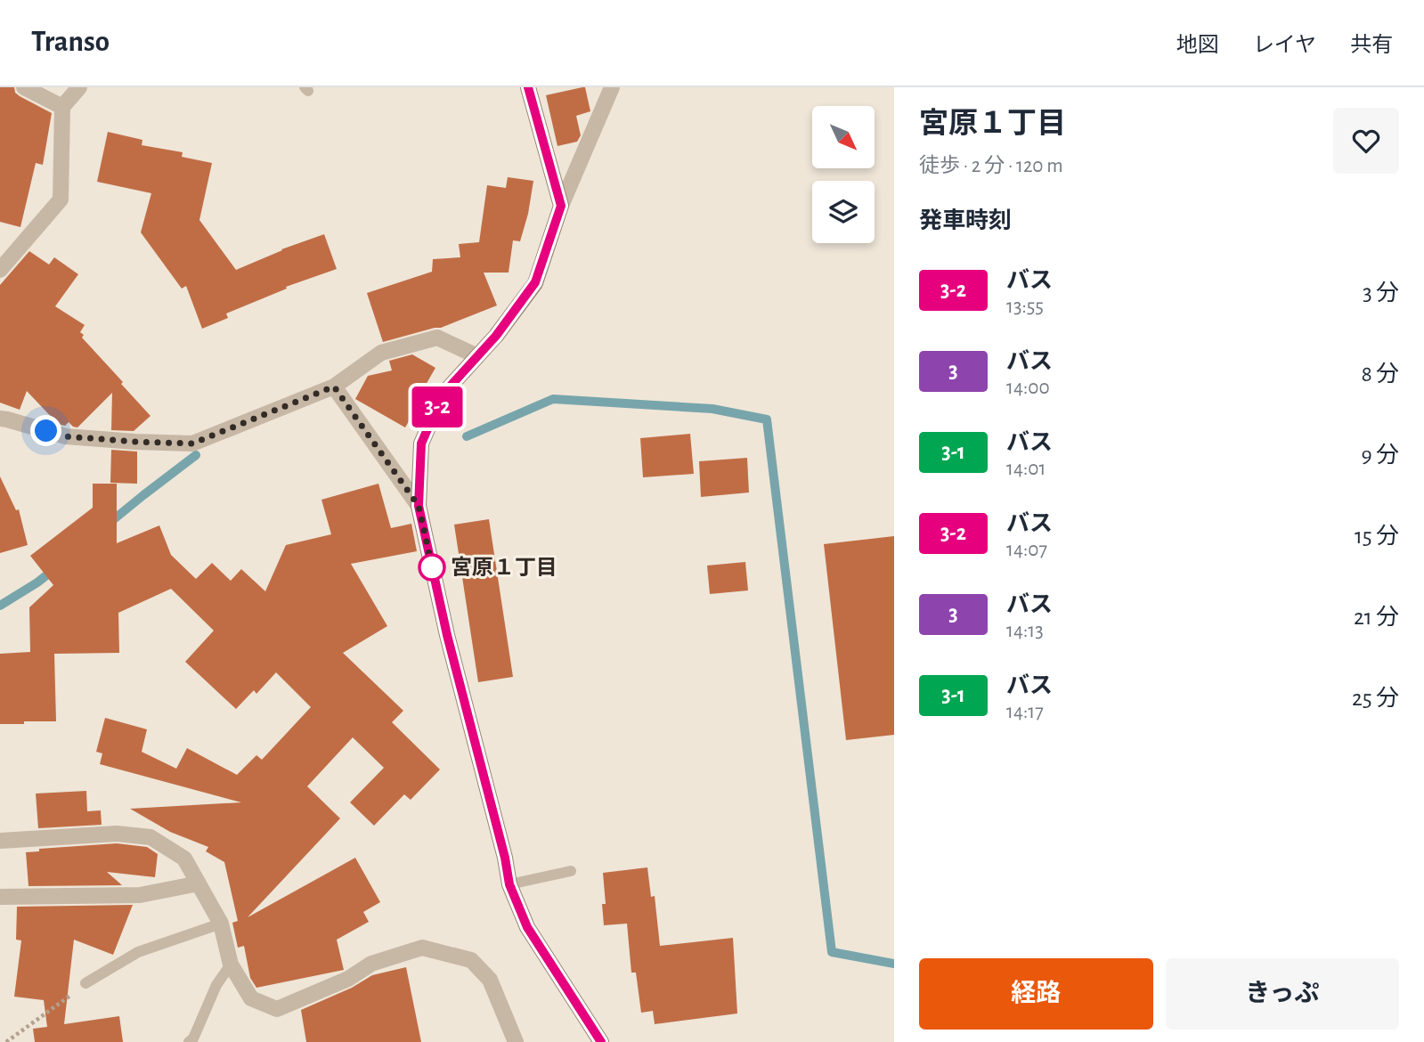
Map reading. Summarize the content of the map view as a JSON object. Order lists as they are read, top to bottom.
{
  "places": ["宮原１丁目"],
  "lines": ["bus line 3-2"],
  "north": "bottom right",
  "page": {
    "header": "Transo",
    "nav": ["地図", "レイヤ", "共有"],
    "on_map": "3-2",
    "heading": [
      ["宮原１丁目", "徒歩 · 2 分 · 120 m"],
      "発車時刻"
    ],
    "list": [
      {
        "mark": "3-2",
        "name": "バス",
        "note": "13:55",
        "value": "3 分"
      },
      {
        "mark": "3",
        "name": "バス",
        "note": "14:00",
        "value": "8 分"
      },
      {
        "mark": "3-1",
        "name": "バス",
        "note": "14:01",
        "value": "9 分"
      },
      {
        "mark": "3-2",
        "name": "バス",
        "note": "14:07",
        "value": "15 分"
      },
      {
        "mark": "3",
        "name": "バス",
        "note": "14:13",
        "value": "21 分"
      },
      {
        "mark": "3-1",
        "name": "バス",
        "note": "14:17",
        "value": "25 分"
      }
    ],
    "buttons": ["経路", "きっぷ"]
  }
}
